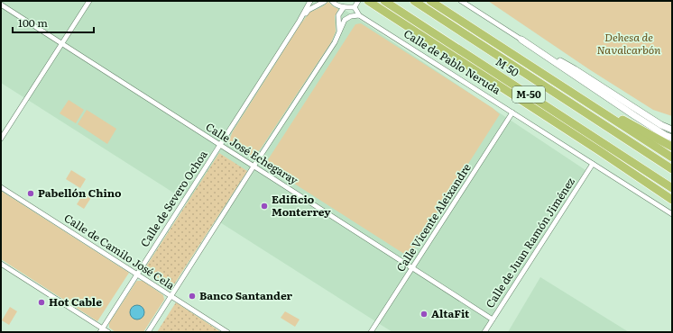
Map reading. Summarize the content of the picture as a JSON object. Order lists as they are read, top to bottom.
{
  "streets": {
    "highway": ["M 50", "M-50"],
    "street": [
      "Calle de Pablo Neruda",
      "Calle José Echegaray",
      "Calle de Severo Ochoa",
      "Calle Vicente Aleixandre",
      "Calle de Juan Ramón Jiménez",
      "Calle de Camilo José Cela"
    ]
  },
  "crossings": [
    ["Calle de Pablo Neruda", "Calle Vicente Aleixandre"],
    ["Calle de Pablo Neruda", "Calle de Juan Ramón Jiménez"],
    ["Calle José Echegaray", "Calle de Severo Ochoa"],
    ["Calle José Echegaray", "Calle Vicente Aleixandre"],
    ["Calle José Echegaray", "Calle de Juan Ramón Jiménez"],
    ["Calle de Severo Ochoa", "Calle de Camilo José Cela"]
  ],
  "parks": ["Dehesa de Navalcarbón"],
  "places": [
    "Pabellón Chino",
    "Edificio Monterrey",
    "Banco Santander",
    "Hot Cable",
    "AltaFit"
  ],
  "scale_bar": "100 m"
}
